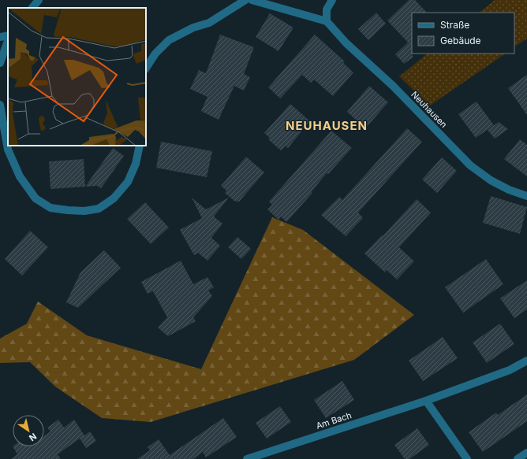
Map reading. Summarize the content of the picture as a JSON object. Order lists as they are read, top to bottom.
{
  "streets": {
    "street": ["Neuhausen", "Am Bach"]
  },
  "districts": ["NEUHAUSEN"],
  "legend": ["Straße", "Gebäude"],
  "north": "bottom right"
}
